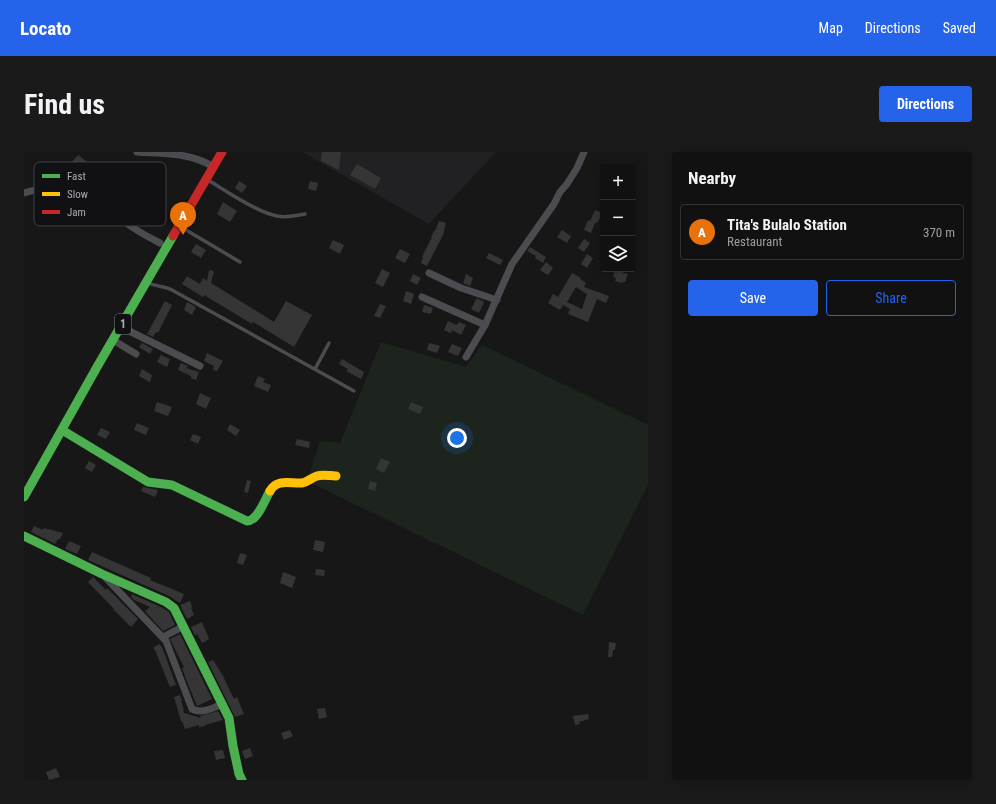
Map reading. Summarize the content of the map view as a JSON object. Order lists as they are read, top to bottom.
{
  "streets": {
    "main road": ["1"]
  },
  "legend": ["Fast", "Slow", "Jam"],
  "page": {
    "header": "Locato",
    "nav": ["Map", "Directions", "Saved"],
    "buttons": [
      "Directions",
      ["Save", "Share"]
    ],
    "title": "Find us",
    "heading": "Nearby",
    "map_buttons": ["+", "−"],
    "pins": "A",
    "list": [
      {
        "mark": "A",
        "name": "Tita's Bulalo Station",
        "note": "Restaurant",
        "value": "370 m"
      }
    ]
  }
}
